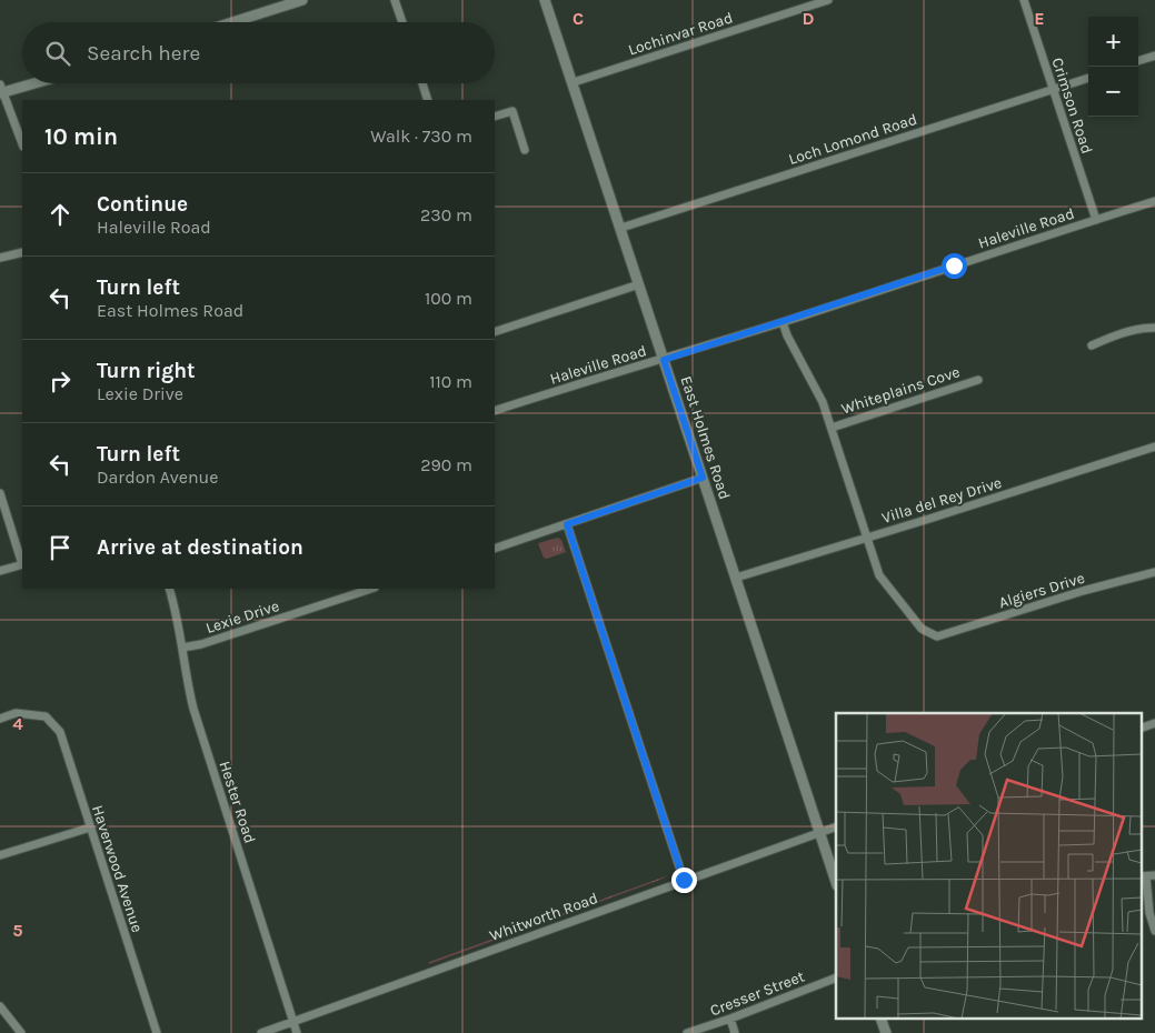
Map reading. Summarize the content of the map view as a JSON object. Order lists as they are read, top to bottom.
{
  "streets": {
    "main road": ["East Holmes Road"],
    "street": [
      "Lochinvar Road",
      "Crimson Road",
      "Loch Lomond Road",
      "Haleville Road",
      "Whiteplains Cove",
      "Villa del Rey Drive",
      "Algiers Drive",
      "Lexie Drive",
      "Hester Road",
      "Haverwood Avenue",
      "Whitworth Road",
      "Cresser Street"
    ]
  },
  "crossings": [
    ["Lochinvar Road", "East Holmes Road"],
    ["Crimson Road", "Loch Lomond Road"],
    ["Crimson Road", "Haleville Road"],
    ["Loch Lomond Road", "East Holmes Road"],
    ["Haleville Road", "East Holmes Road"],
    ["East Holmes Road", "Villa del Rey Drive"],
    ["East Holmes Road", "Whitworth Road"],
    ["Villa del Rey Drive", "Algiers Drive"],
    ["Lexie Drive", "Hester Road"],
    ["Hester Road", "Whitworth Road"]
  ],
  "page": {
    "map_buttons": ["+", "−"],
    "search": "Search here",
    "heading": ["10 min", "Walk · 730 m"],
    "list": [
      ["Continue", "Haleville Road", "230 m"],
      ["Turn left", "East Holmes Road", "100 m"],
      ["Turn right", "Lexie Drive", "110 m"],
      ["Turn left", "Dardon Avenue", "290 m"],
      "Arrive at destination"
    ]
  },
  "grid": {
    "columns": ["C", "D", "E"],
    "rows": ["4", "5"]
  }
}
